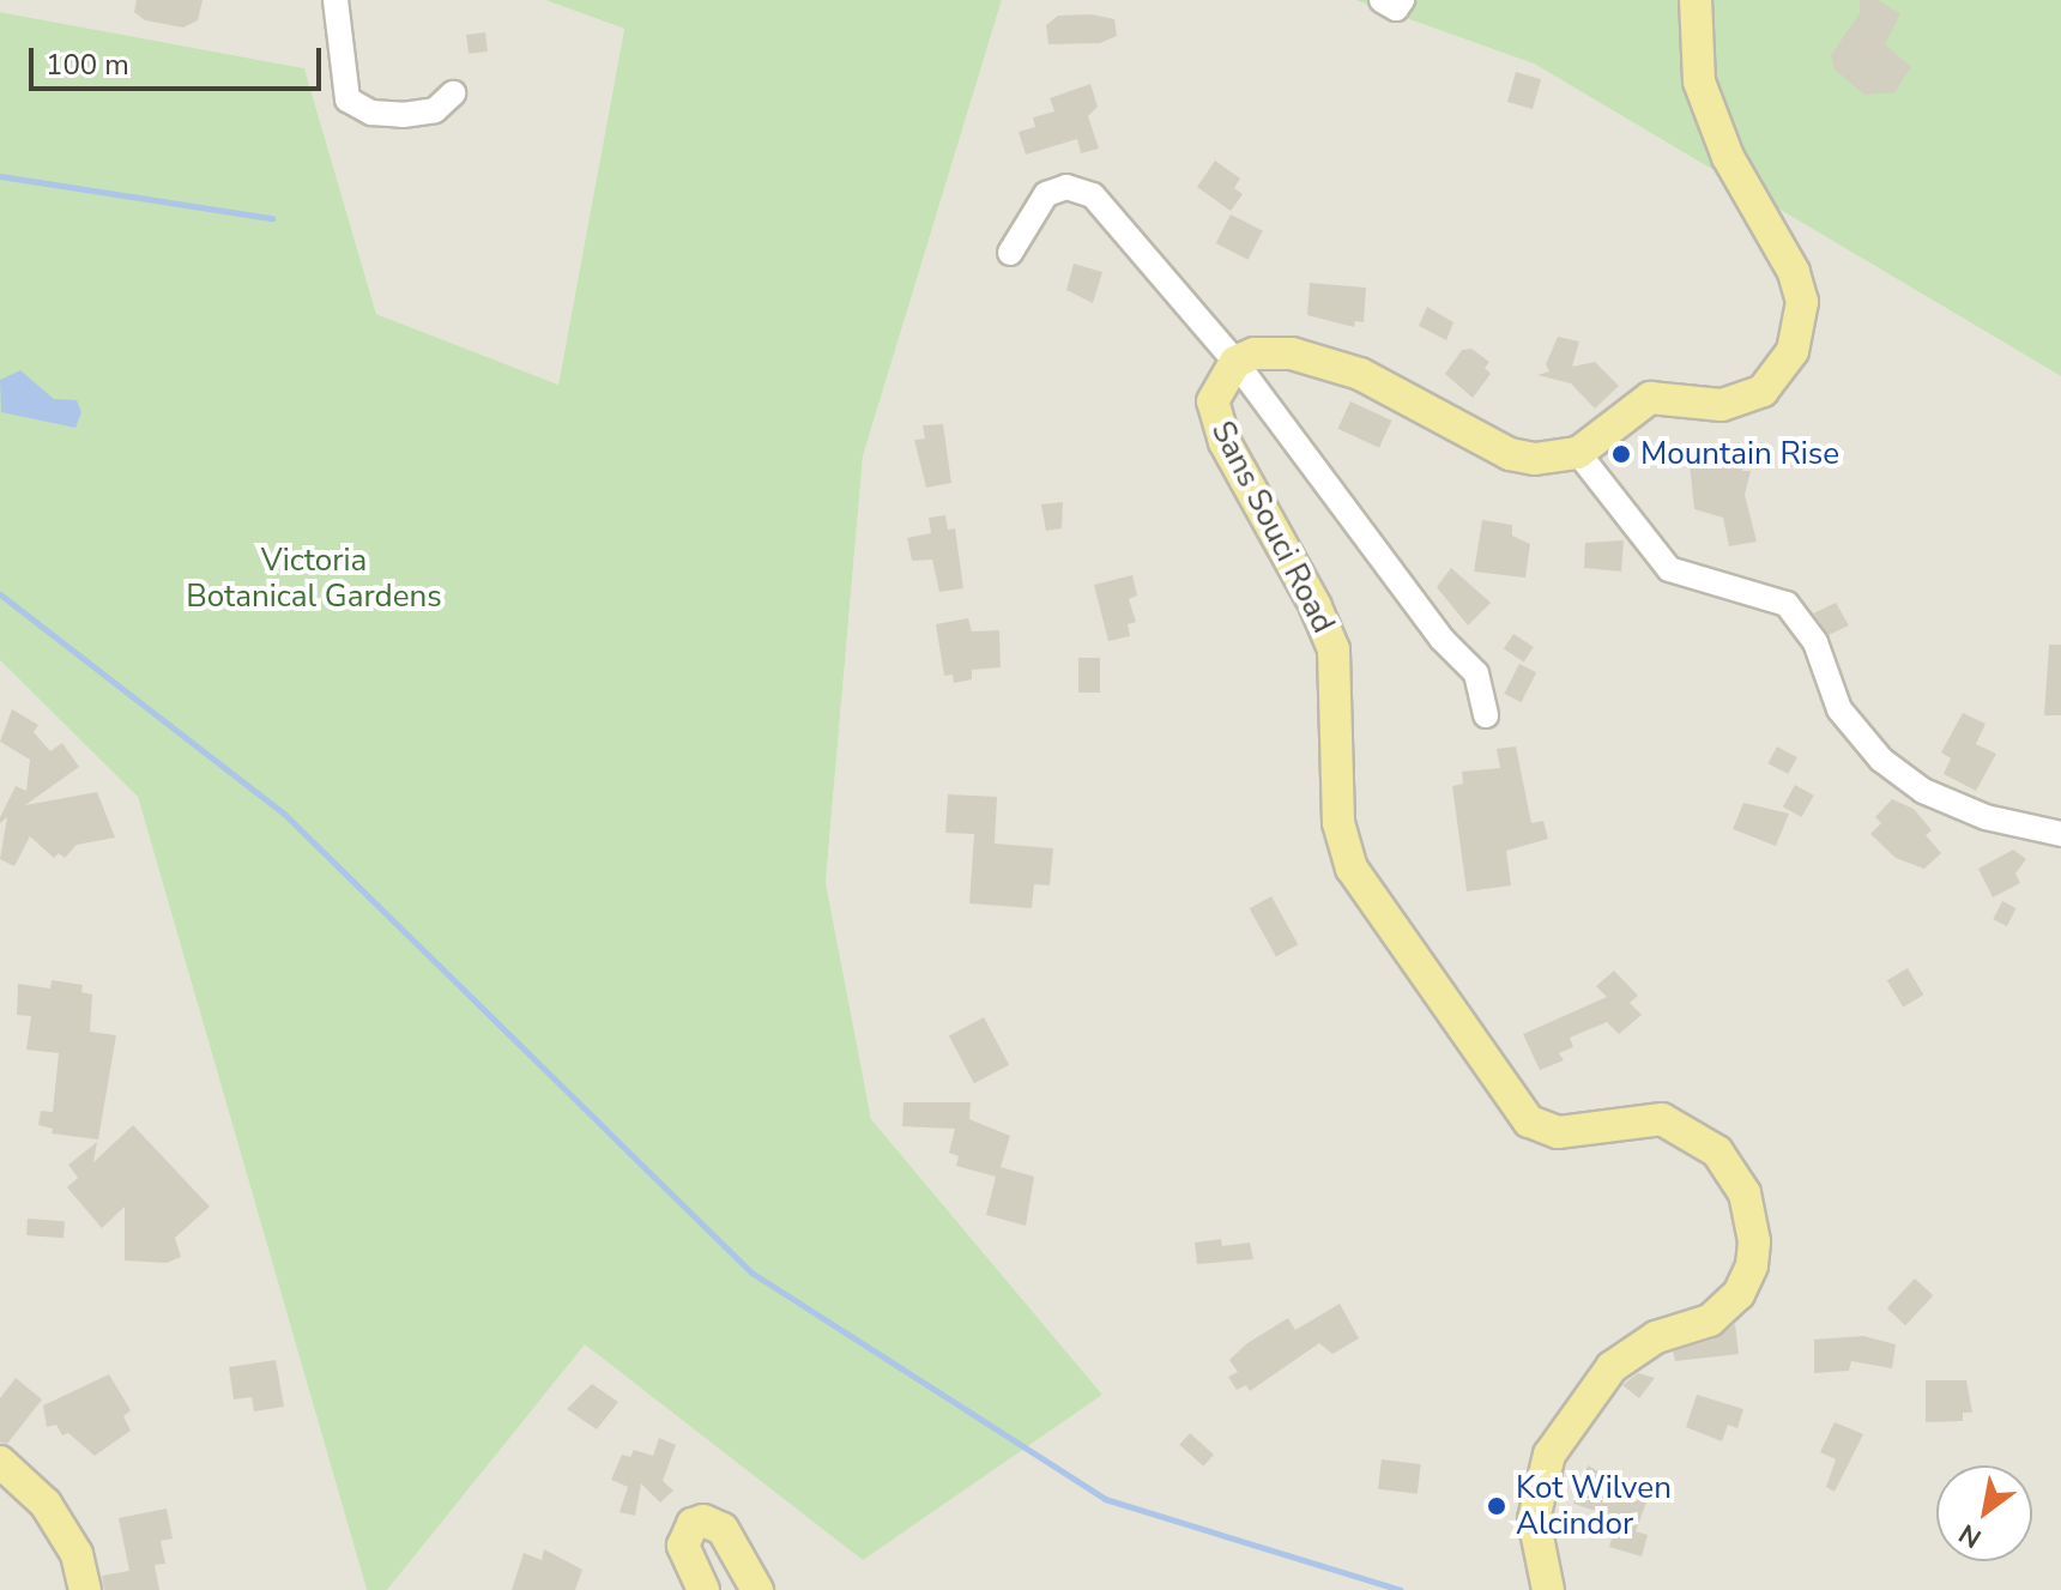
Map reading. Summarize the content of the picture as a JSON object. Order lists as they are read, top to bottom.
{
  "streets": {
    "main road": ["Sans Souci Road"]
  },
  "parks": ["Victoria Botanical Gardens"],
  "places": ["Mountain Rise", "Kot Wilven Alcindor"],
  "scale_bar": "100 m",
  "north": "bottom left"
}
